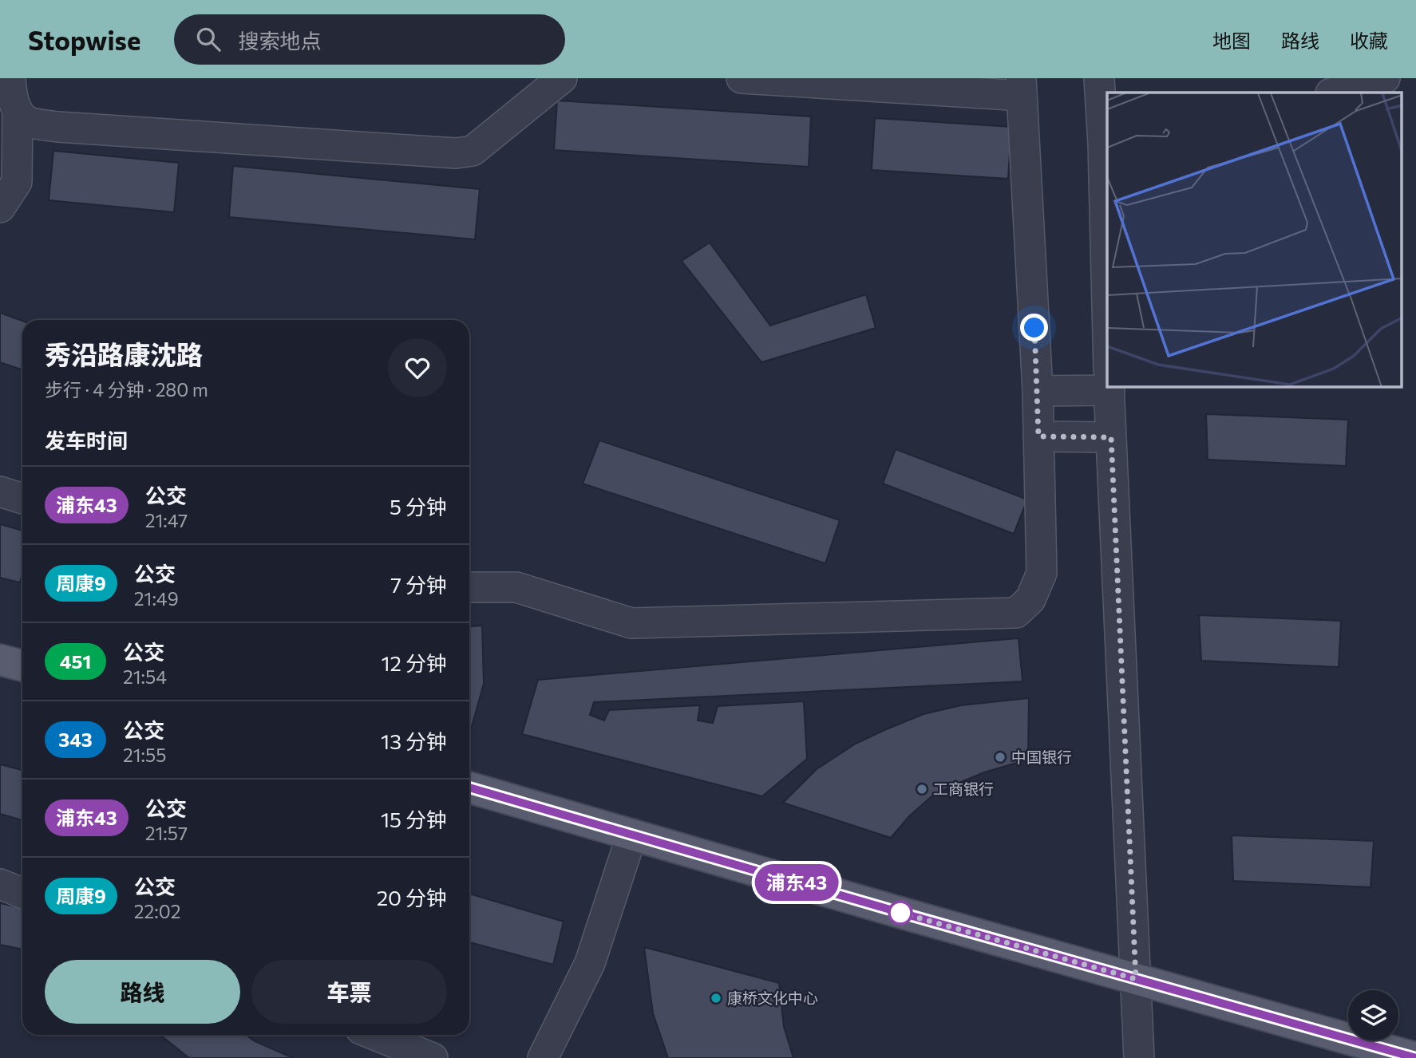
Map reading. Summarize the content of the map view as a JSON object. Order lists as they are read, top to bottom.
{
  "places": ["中国银行", "工商银行", "康桥文化中心"],
  "lines": ["bus line 浦东43"],
  "page": {
    "header": "Stopwise",
    "search": "搜索地点",
    "nav": ["地图", "路线", "收藏"],
    "on_map": "浦东43",
    "heading": [
      ["秀沿路康沈路", "步行 · 4 分钟 · 280 m"],
      "发车时间"
    ],
    "list": [
      {
        "mark": "浦东43",
        "name": "公交",
        "note": "21:47",
        "value": "5 分钟"
      },
      {
        "mark": "周康9",
        "name": "公交",
        "note": "21:49",
        "value": "7 分钟"
      },
      {
        "mark": "451",
        "name": "公交",
        "note": "21:54",
        "value": "12 分钟"
      },
      {
        "mark": "343",
        "name": "公交",
        "note": "21:55",
        "value": "13 分钟"
      },
      {
        "mark": "浦东43",
        "name": "公交",
        "note": "21:57",
        "value": "15 分钟"
      },
      {
        "mark": "周康9",
        "name": "公交",
        "note": "22:02",
        "value": "20 分钟"
      }
    ],
    "buttons": ["路线", "车票"]
  }
}
